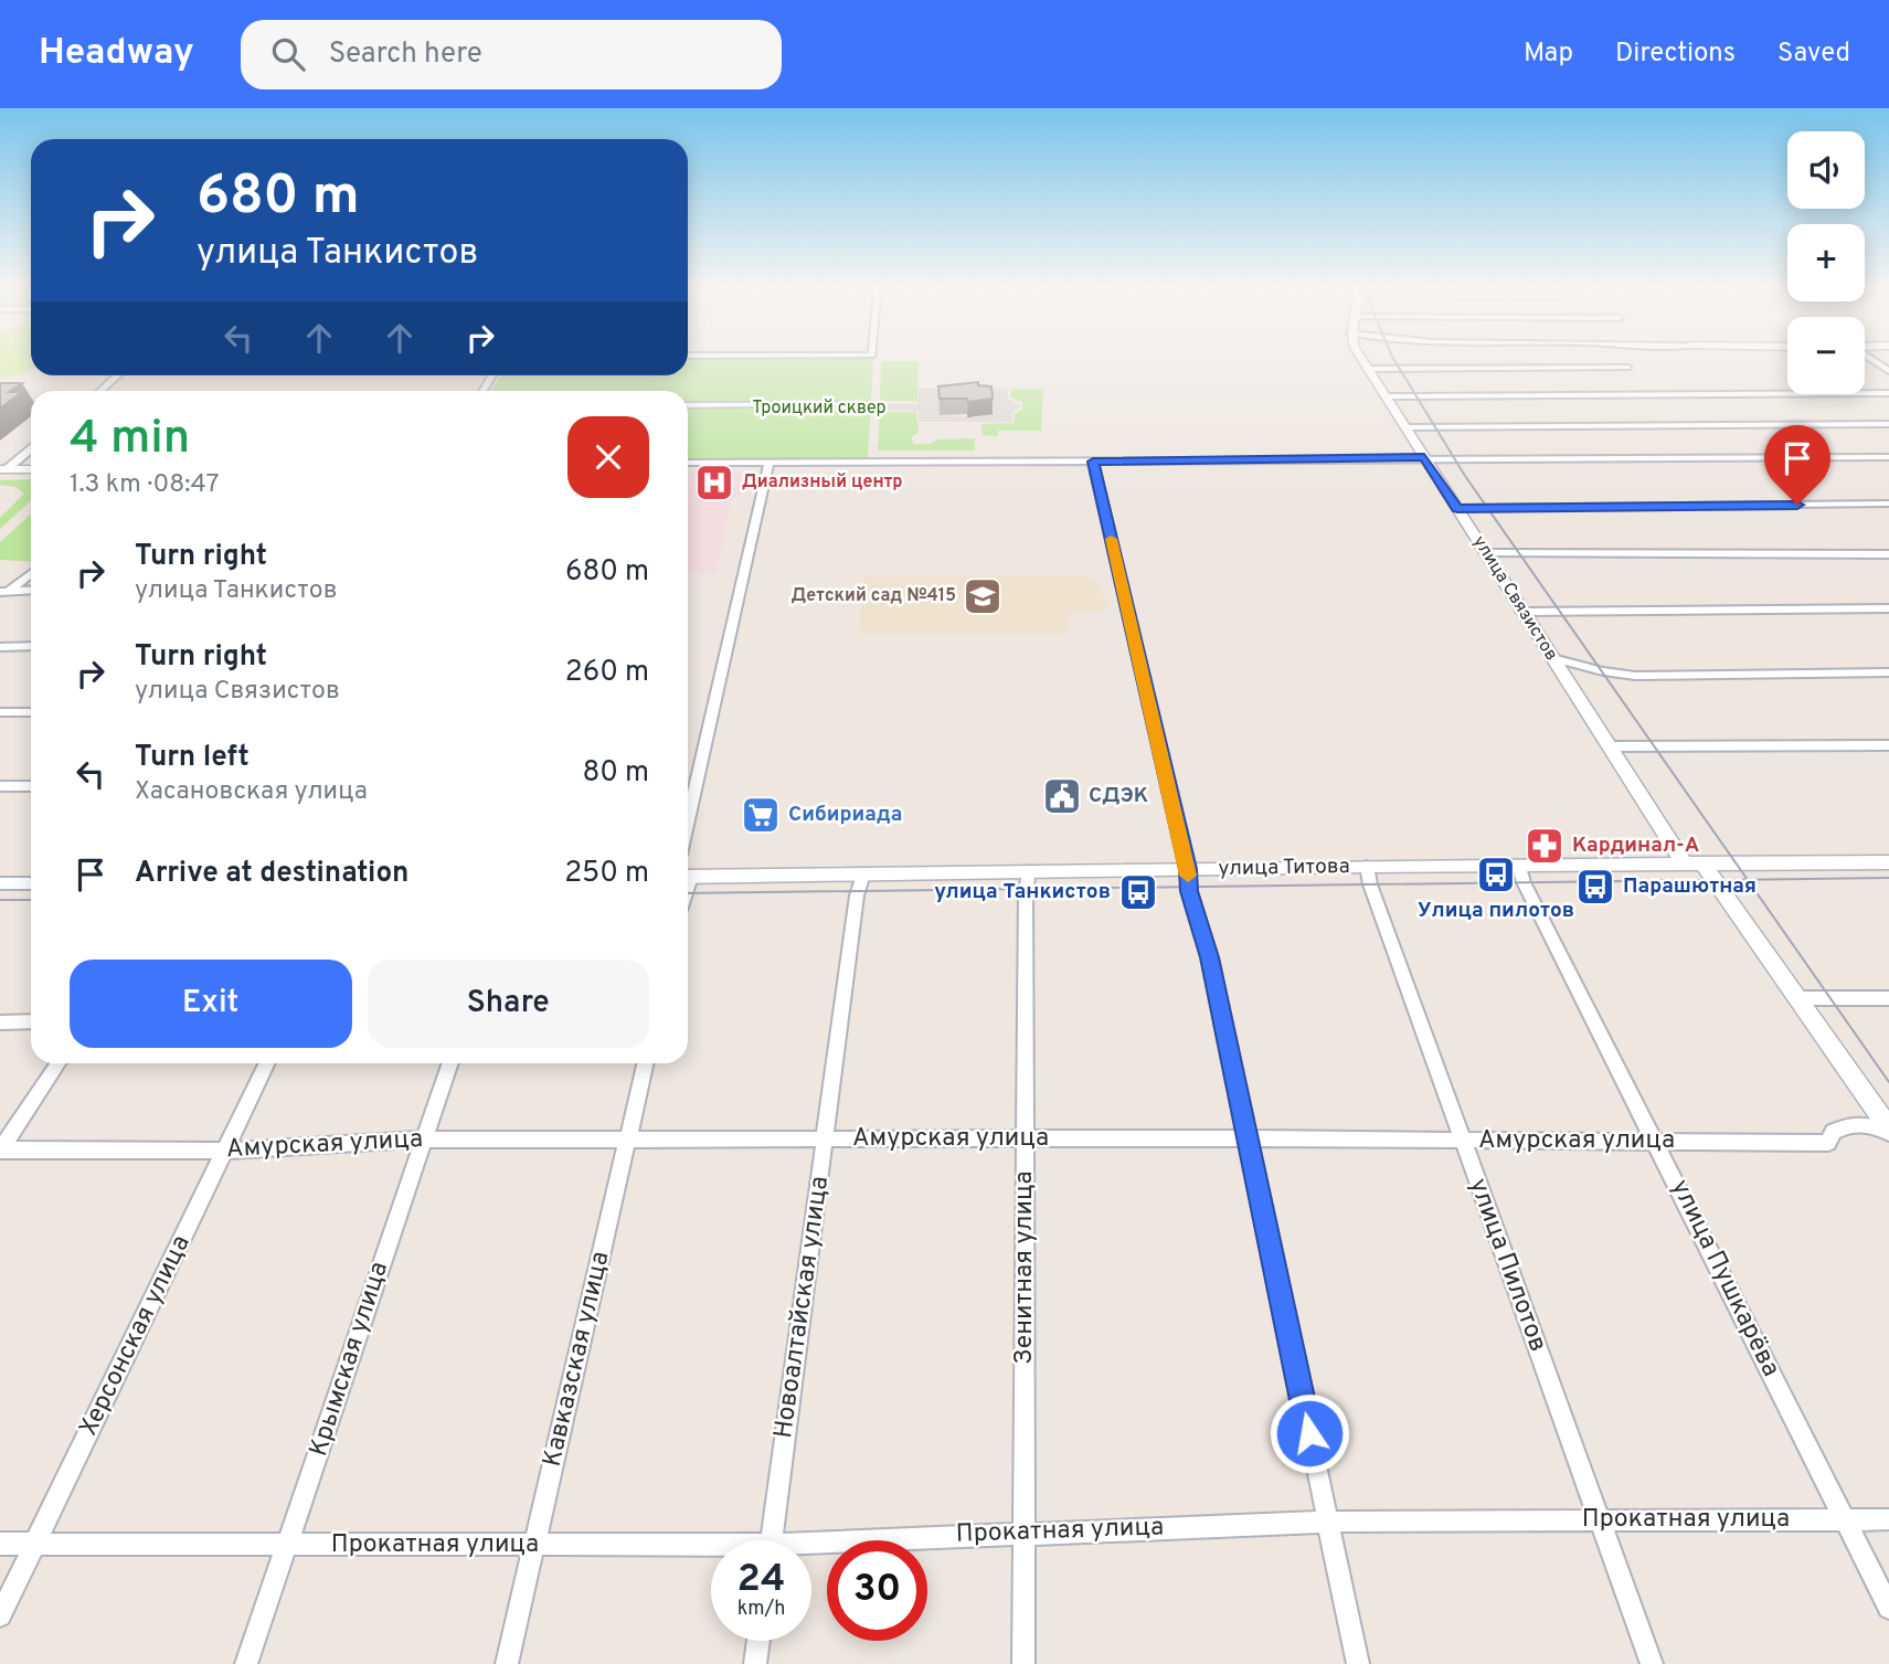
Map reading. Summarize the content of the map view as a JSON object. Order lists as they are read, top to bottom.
{
  "streets": {
    "street": [
      "улица Связистов",
      "улица Титова",
      "Амурская улица",
      "улица Пилотов",
      "Зенитная улица",
      "улица Пушкарёва",
      "Новоалтайская улица",
      "Херсонская улица",
      "Крымская улица",
      "Кавказская улица",
      "Прокатная улица"
    ]
  },
  "crossings": [
    ["улица Связистов", "улица Титова"],
    ["улица Связистов", "Амурская улица"],
    ["улица Титова", "улица Пилотов"],
    ["улица Титова", "Зенитная улица"],
    ["улица Титова", "улица Пушкарёва"],
    ["улица Титова", "Новоалтайская улица"],
    ["Амурская улица", "улица Пилотов"],
    ["Амурская улица", "Зенитная улица"],
    ["Амурская улица", "улица Пушкарёва"],
    ["Амурская улица", "Новоалтайская улица"],
    ["Амурская улица", "Херсонская улица"],
    ["Амурская улица", "Крымская улица"],
    ["Амурская улица", "Кавказская улица"],
    ["улица Пилотов", "Прокатная улица"],
    ["Зенитная улица", "Прокатная улица"],
    ["улица Пушкарёва", "Прокатная улица"],
    ["Херсонская улица", "Прокатная улица"],
    ["Крымская улица", "Прокатная улица"],
    ["Кавказская улица", "Прокатная улица"]
  ],
  "parks": ["Троицкий сквер"],
  "places": {
    "hospital": ["Диализный центр"],
    "school or university": ["Детский сад №415"],
    "public building": ["СДЭК"],
    "supermarket": ["Сибириада"],
    "pharmacy": ["Кардинал-А"],
    "bus stop": ["Улица пилотов", "Парашютная", "улица Танкистов"]
  },
  "page": {
    "header": "Headway",
    "search": "Search here",
    "nav": ["Map", "Directions", "Saved"],
    "map_buttons": ["+", "−"],
    "turn": ["680 m", "улица Танкистов"],
    "heading": ["4 min", "1.3 km · 08:47"],
    "list": [
      {
        "name": "Turn right",
        "note": "улица Танкистов",
        "value": "680 m"
      },
      {
        "name": "Turn right",
        "note": "улица Связистов",
        "value": "260 m"
      },
      {
        "name": "Turn left",
        "note": "Хасановская улица",
        "value": "80 m"
      },
      {
        "name": "Arrive at destination",
        "value": "250 m"
      }
    ],
    "buttons": ["Exit", "Share"],
    "speed": "24 km/h",
    "limit": "30"
  }
}
